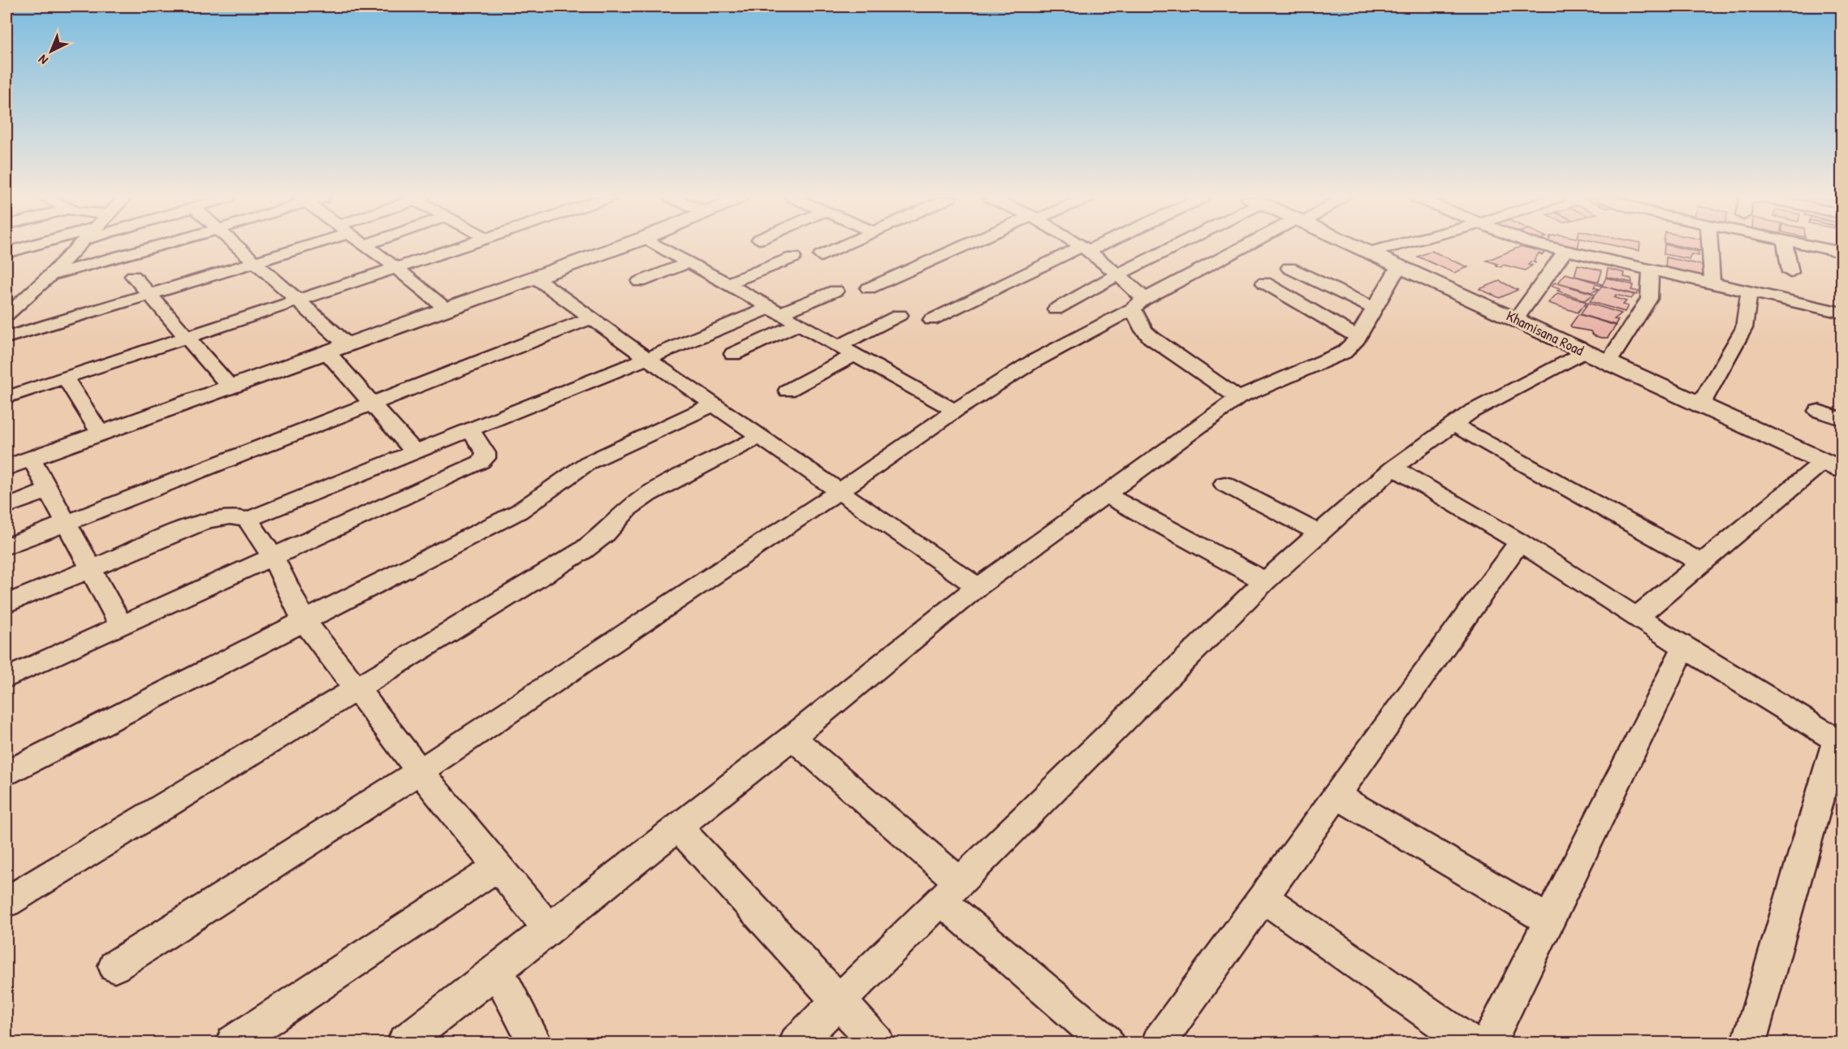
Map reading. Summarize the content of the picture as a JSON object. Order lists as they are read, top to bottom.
{
  "streets": {
    "street": ["Khamisana Road"]
  },
  "north": "bottom left"
}
